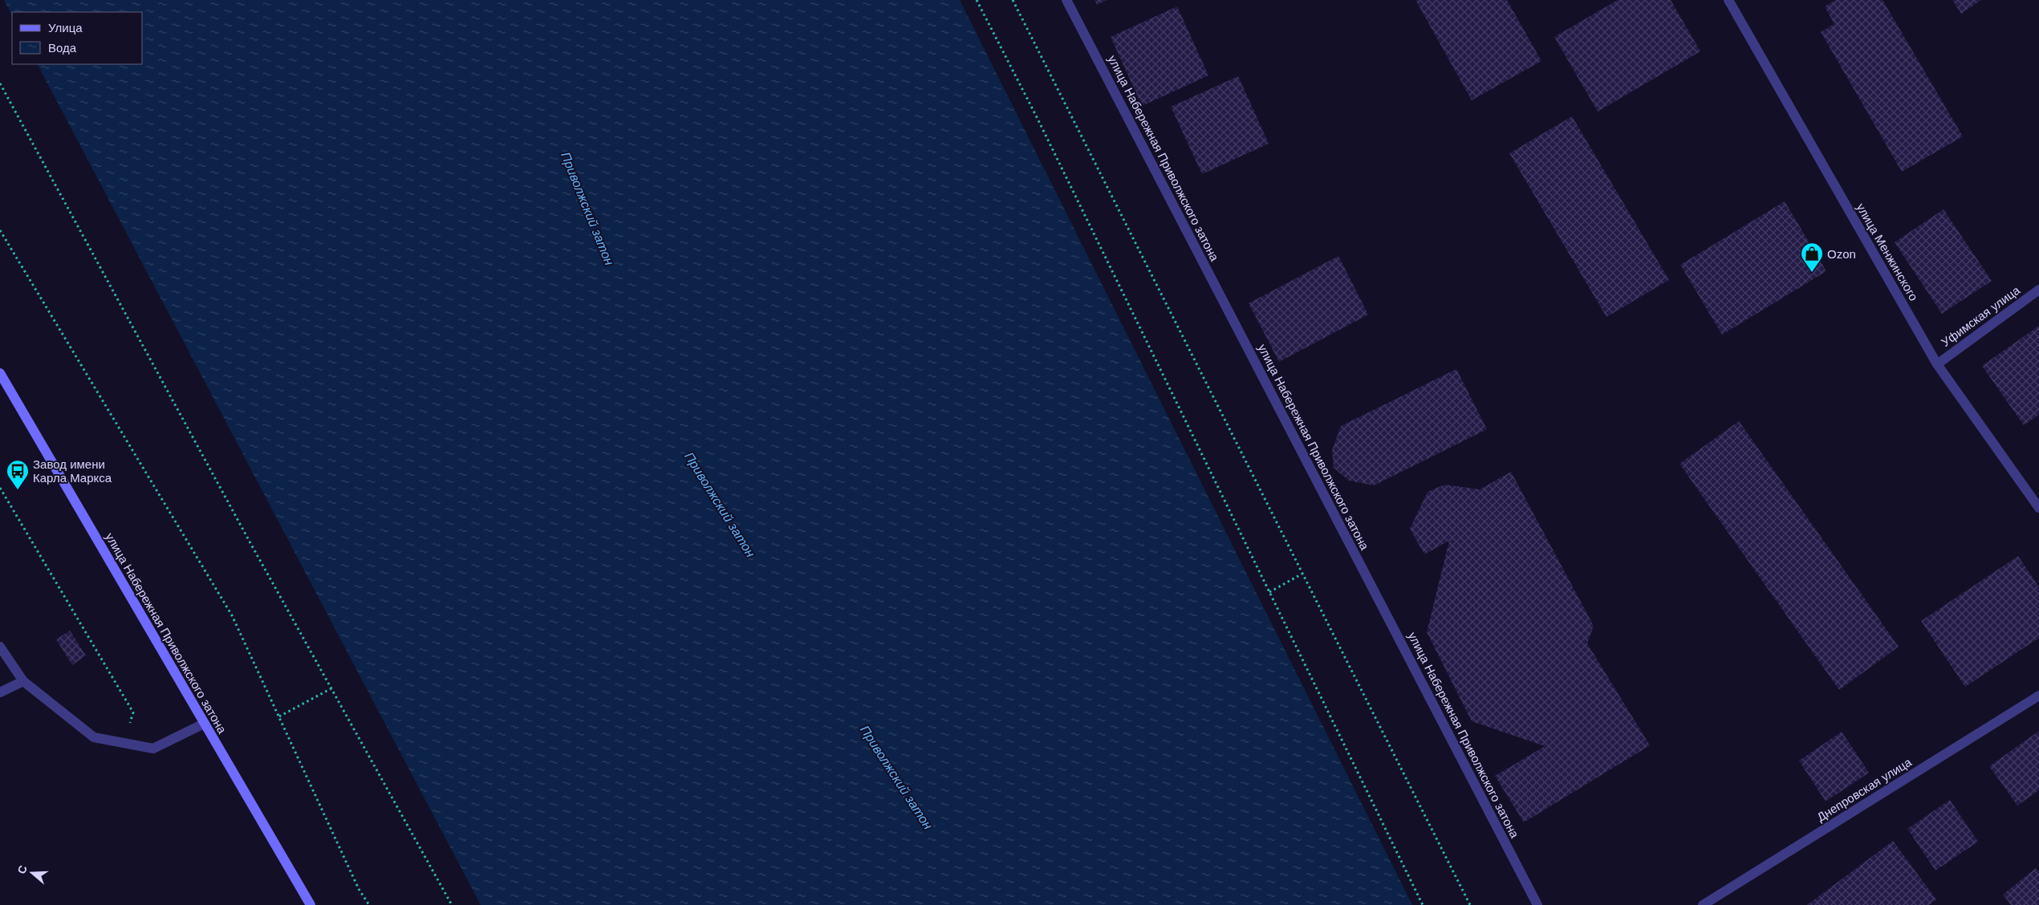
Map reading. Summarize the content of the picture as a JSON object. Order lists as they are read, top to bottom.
{
  "streets": {
    "main road": ["улица Набережная Приволжского затона"],
    "street": ["улица Менжинского", "Уфимская улица", "Днепровская улица"]
  },
  "crossings": [
    ["улица Менжинского", "Уфимская улица"]
  ],
  "water": ["Приволжский затон"],
  "places": {
    "shop": ["Ozon"],
    "bus stop": ["Завод имени Карла Маркса"]
  },
  "legend": ["Улица", "Вода"],
  "north": "left"
}
